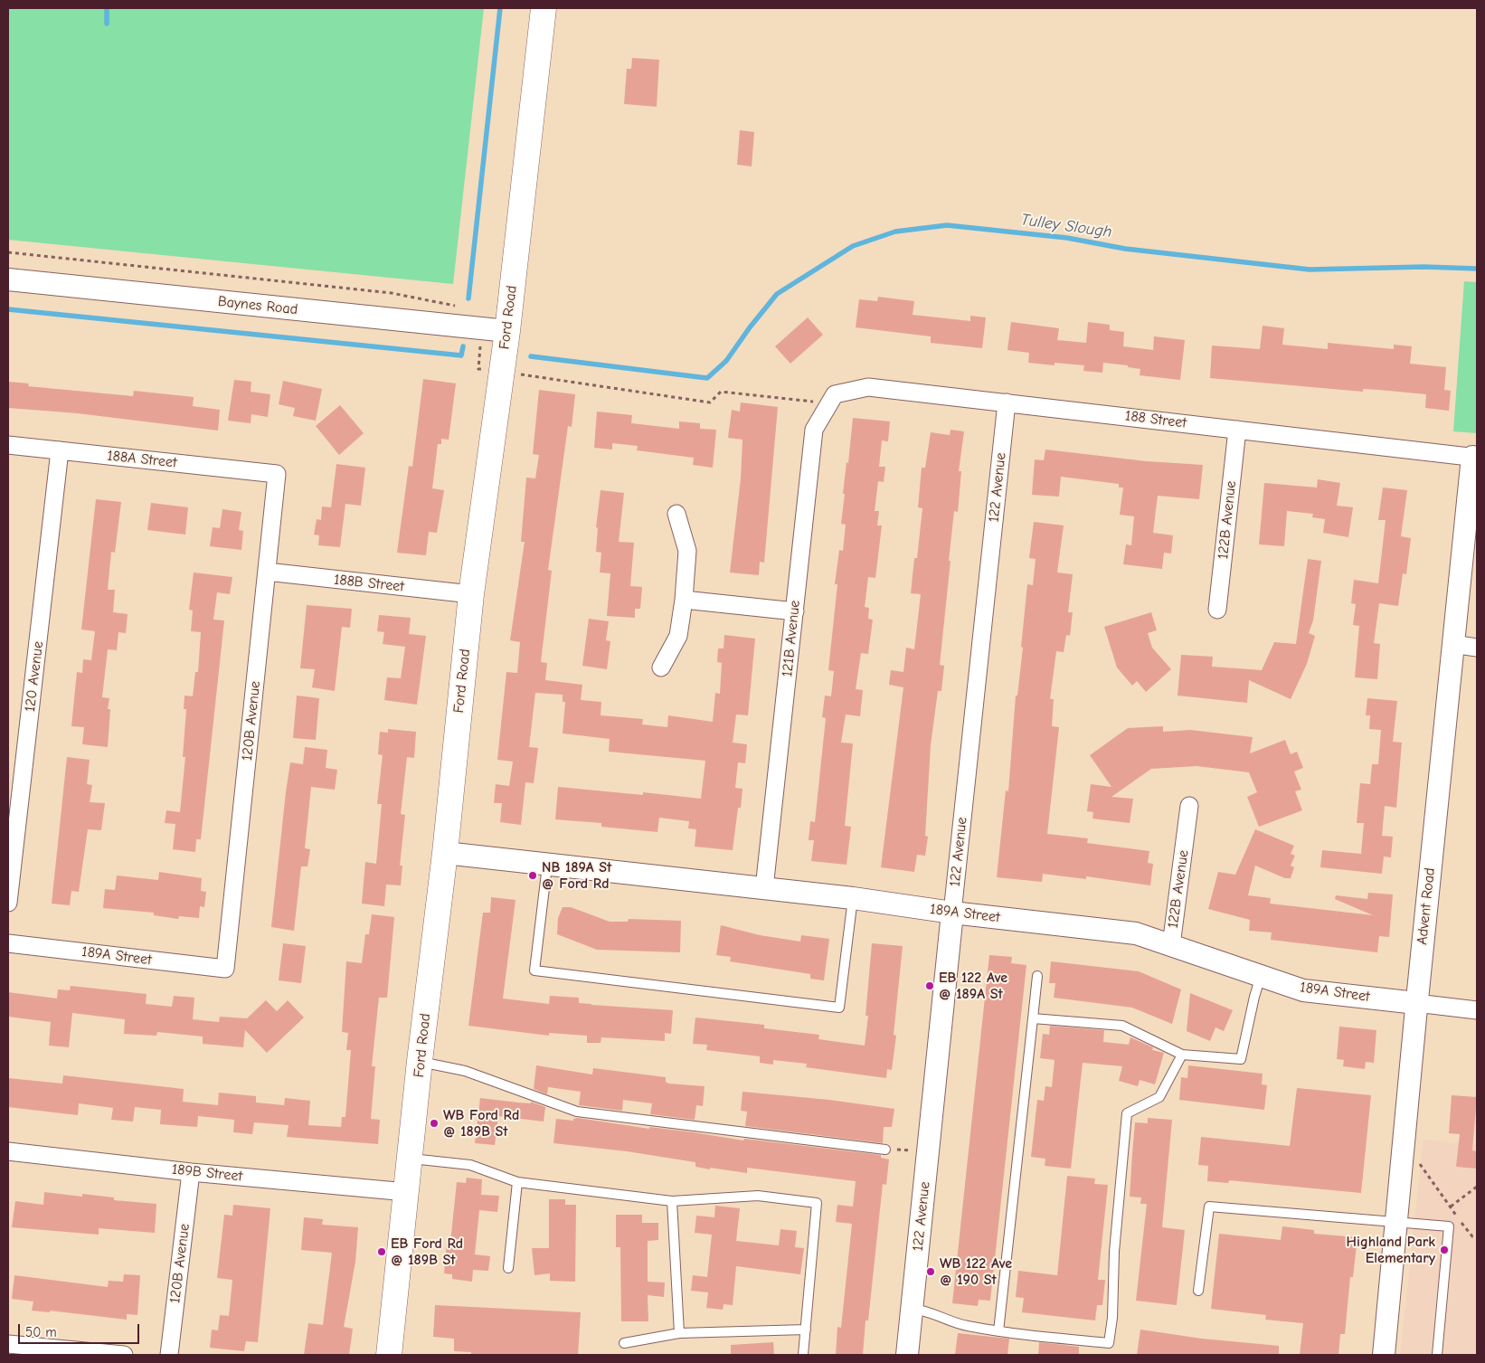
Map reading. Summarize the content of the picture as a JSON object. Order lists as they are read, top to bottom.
{
  "streets": {
    "main road": ["Ford Road"],
    "street": [
      "Baynes Road",
      "188 Street",
      "188A Street",
      "122 Avenue",
      "122B Avenue",
      "188B Street",
      "121B Avenue",
      "120 Avenue",
      "120B Avenue",
      "Advent Road",
      "189A Street",
      "189B Street"
    ]
  },
  "crossings": [
    ["Baynes Road", "Ford Road"],
    ["Ford Road", "188B Street"],
    ["Ford Road", "189A Street"],
    ["Ford Road", "189B Street"],
    ["188 Street", "122 Avenue"],
    ["188 Street", "122B Avenue"],
    ["188 Street", "121B Avenue"],
    ["188 Street", "Advent Road"],
    ["188A Street", "120 Avenue"],
    ["188A Street", "120B Avenue"],
    ["122 Avenue", "189A Street"],
    ["122B Avenue", "189A Street"],
    ["188B Street", "120B Avenue"],
    ["121B Avenue", "189A Street"],
    ["120B Avenue", "189A Street"],
    ["120B Avenue", "189B Street"],
    ["Advent Road", "189A Street"]
  ],
  "water": ["Tulley Slough"],
  "places": [
    "NB 189A St @ Ford Rd",
    "EB 122 Ave @ 189A St",
    "WB Ford Rd @ 189B St",
    "Highland Park Elementary",
    "EB Ford Rd @ 189B St",
    "WB 122 Ave @ 190 St"
  ],
  "scale_bar": "50 m"
}
